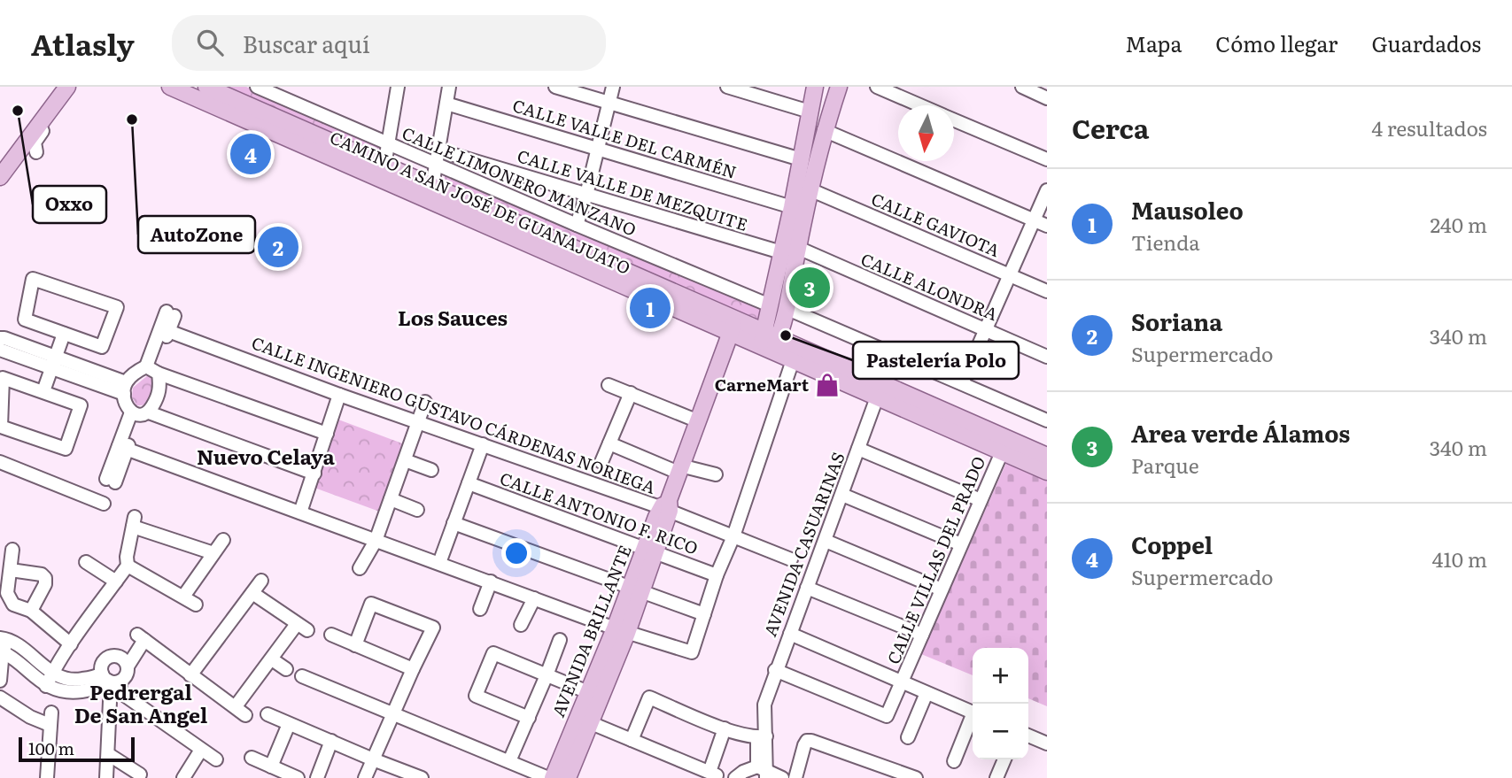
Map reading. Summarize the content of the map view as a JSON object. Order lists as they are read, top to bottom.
{
  "streets": {
    "main road": ["CAMINO A SAN JOSÉ DE GUANAJUATO", "AVENIDA BRILLANTE"],
    "street": [
      "CALLE VALLE DEL CARMÉN",
      "CALLE LIMONERO MANZANO",
      "CALLE VALLE DE MEZQUITE",
      "CALLE GAVIOTA",
      "CALLE ALONDRA",
      "CALLE INGENIERO GUSTAVO CÁRDENAS NORIEGA",
      "CALLE ANTONIO F. RICO",
      "AVENIDA CASUARINAS",
      "CALLE VILLAS DEL PRADO"
    ]
  },
  "crossings": [
    ["CAMINO A SAN JOSÉ DE GUANAJUATO", "AVENIDA CASUARINAS"],
    ["CAMINO A SAN JOSÉ DE GUANAJUATO", "CALLE VILLAS DEL PRADO"],
    ["CAMINO A SAN JOSÉ DE GUANAJUATO", "AVENIDA BRILLANTE"],
    ["CALLE INGENIERO GUSTAVO CÁRDENAS NORIEGA", "AVENIDA BRILLANTE"],
    ["CALLE ANTONIO F. RICO", "AVENIDA BRILLANTE"],
    ["AVENIDA CASUARINAS", "CALLE VILLAS DEL PRADO"]
  ],
  "districts": ["Los Sauces", "Nuevo Celaya", "Pedrergal De San Angel"],
  "places": {
    "other": ["Oxxo", "AutoZone", "Pastelería Polo"],
    "shop": ["CarneMart"]
  },
  "scale_bar": "100 m",
  "north": "bottom",
  "page": {
    "header": "Atlasly",
    "search": "Buscar aquí",
    "nav": ["Mapa", "Cómo llegar", "Guardados"],
    "heading": ["Cerca", "4 resultados"],
    "pins": [
      "4",
      "2",
      "3",
      "1"
    ],
    "list": [
      {
        "mark": "1",
        "name": "Mausoleo",
        "note": "Tienda",
        "value": "240 m"
      },
      {
        "mark": "2",
        "name": "Soriana",
        "note": "Supermercado",
        "value": "340 m"
      },
      {
        "mark": "3",
        "name": "Area verde Álamos",
        "note": "Parque",
        "value": "340 m"
      },
      {
        "mark": "4",
        "name": "Coppel",
        "note": "Supermercado",
        "value": "410 m"
      }
    ],
    "map_buttons": ["+", "−"],
    "scale": "100 m"
  }
}
